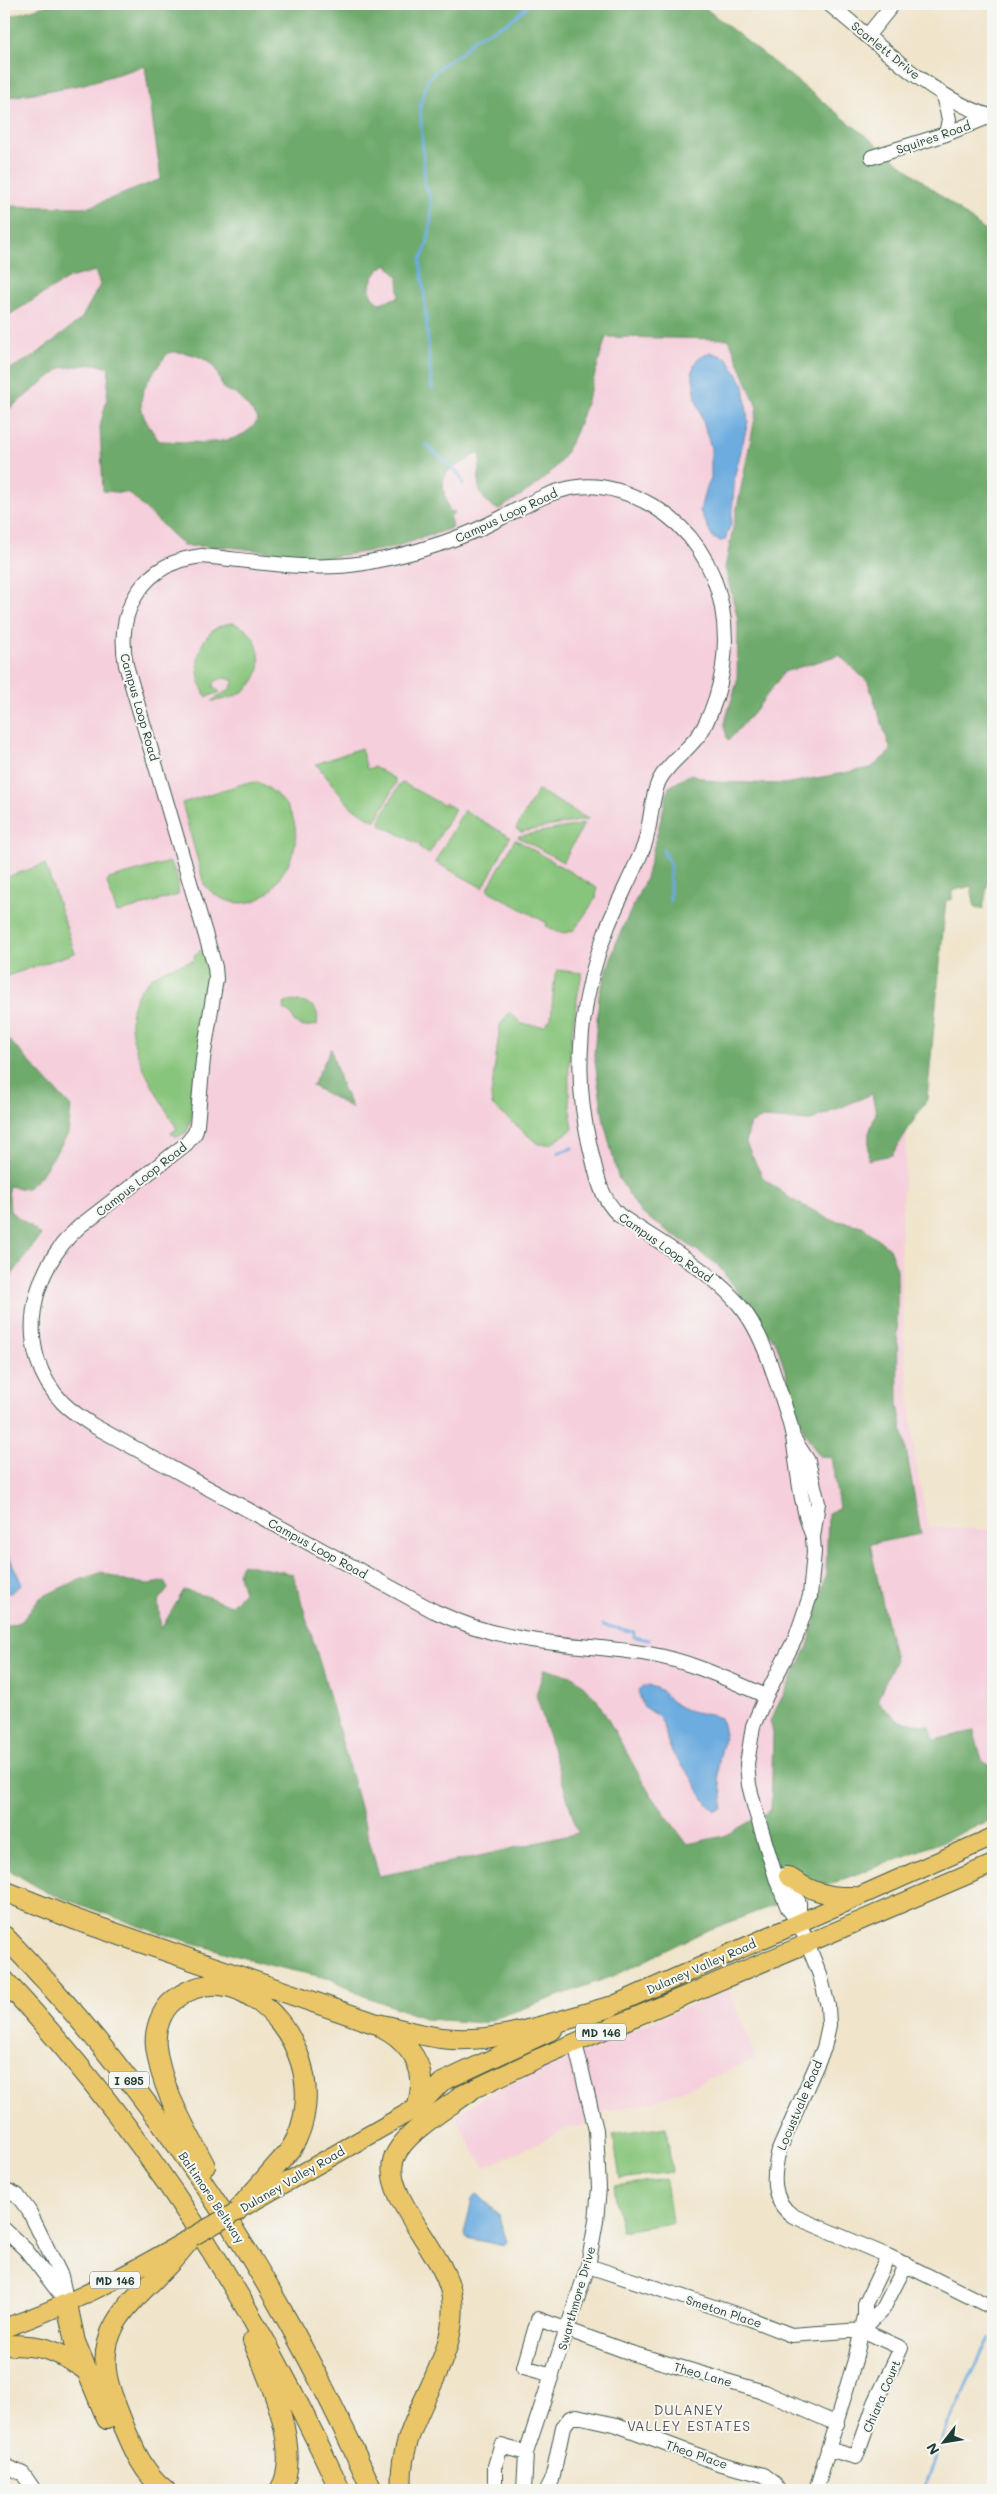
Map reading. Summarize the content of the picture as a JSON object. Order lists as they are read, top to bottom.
{
  "streets": {
    "highway": ["I 695", "Baltimore Beltway"],
    "main road": ["Dulaney Valley Road", "MD 146"],
    "street": [
      "Scarlett Drive",
      "Squires Road",
      "Campus Loop Road",
      "Locustvale Road",
      "Swarthmore Drive",
      "Smeton Place",
      "Theo Lane",
      "Chiara Court",
      "Theo Place"
    ]
  },
  "crossings": [
    ["Scarlett Drive", "Squires Road"],
    ["Campus Loop Road", "Dulaney Valley Road"],
    ["Campus Loop Road", "Locustvale Road"],
    ["Dulaney Valley Road", "Locustvale Road"],
    ["Dulaney Valley Road", "Swarthmore Drive"],
    ["Swarthmore Drive", "Smeton Place"],
    ["Swarthmore Drive", "Theo Lane"],
    ["Smeton Place", "Chiara Court"]
  ],
  "districts": ["DULANEY VALLEY ESTATES"],
  "north": "bottom left"
}
